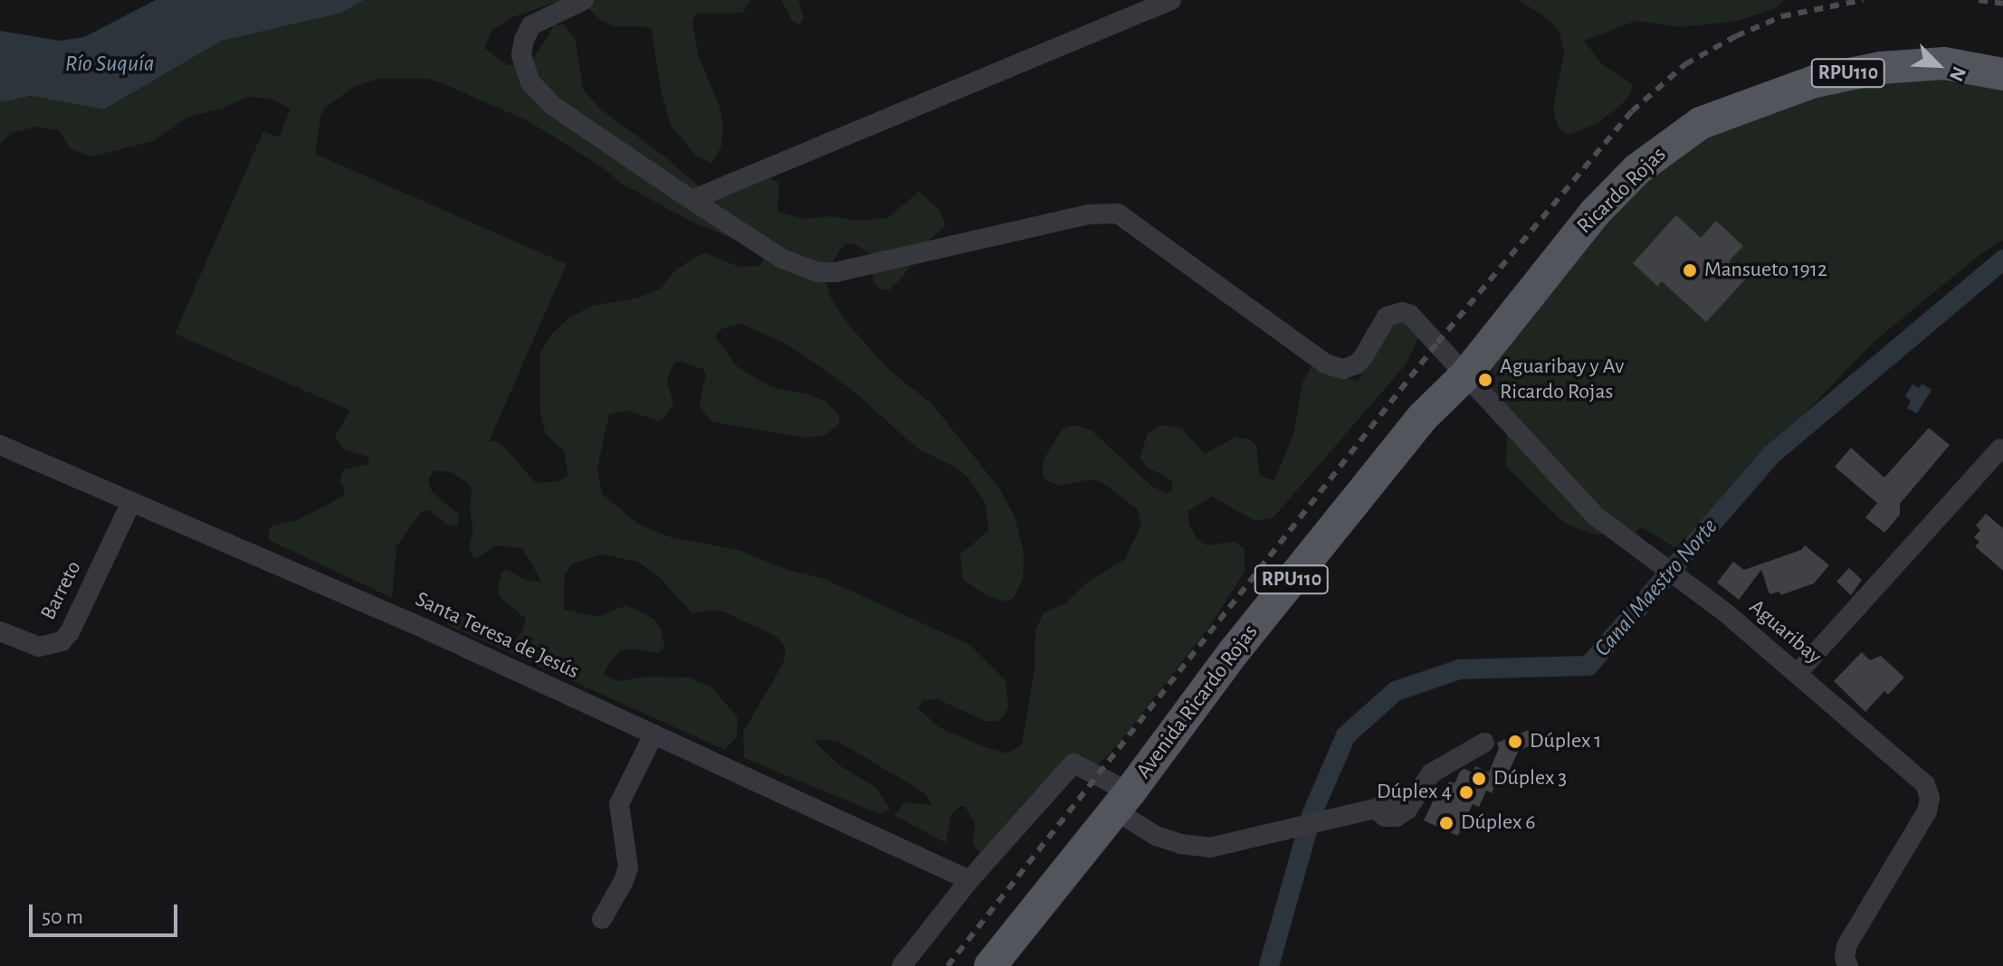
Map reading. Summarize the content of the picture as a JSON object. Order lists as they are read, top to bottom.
{
  "streets": {
    "main road": ["RPU110", "Ricardo Rojas", "Avenida Ricardo Rojas"],
    "street": ["Barreto", "Aguaribay", "Santa Teresa de Jesús"]
  },
  "crossings": [
    ["Ricardo Rojas", "Aguaribay"],
    ["Ricardo Rojas", "Avenida Ricardo Rojas"],
    ["Barreto", "Santa Teresa de Jesús"],
    ["Aguaribay", "Avenida Ricardo Rojas"]
  ],
  "water": ["Río Suquía", "Canal Maestro Norte"],
  "places": [
    "Mansueto 1912",
    "Aguaribay y Av Ricardo Rojas",
    "Dúplex 1",
    "Dúplex 3",
    "Dúplex 4",
    "Dúplex 6"
  ],
  "scale_bar": "50 m",
  "north": "bottom right"
}
